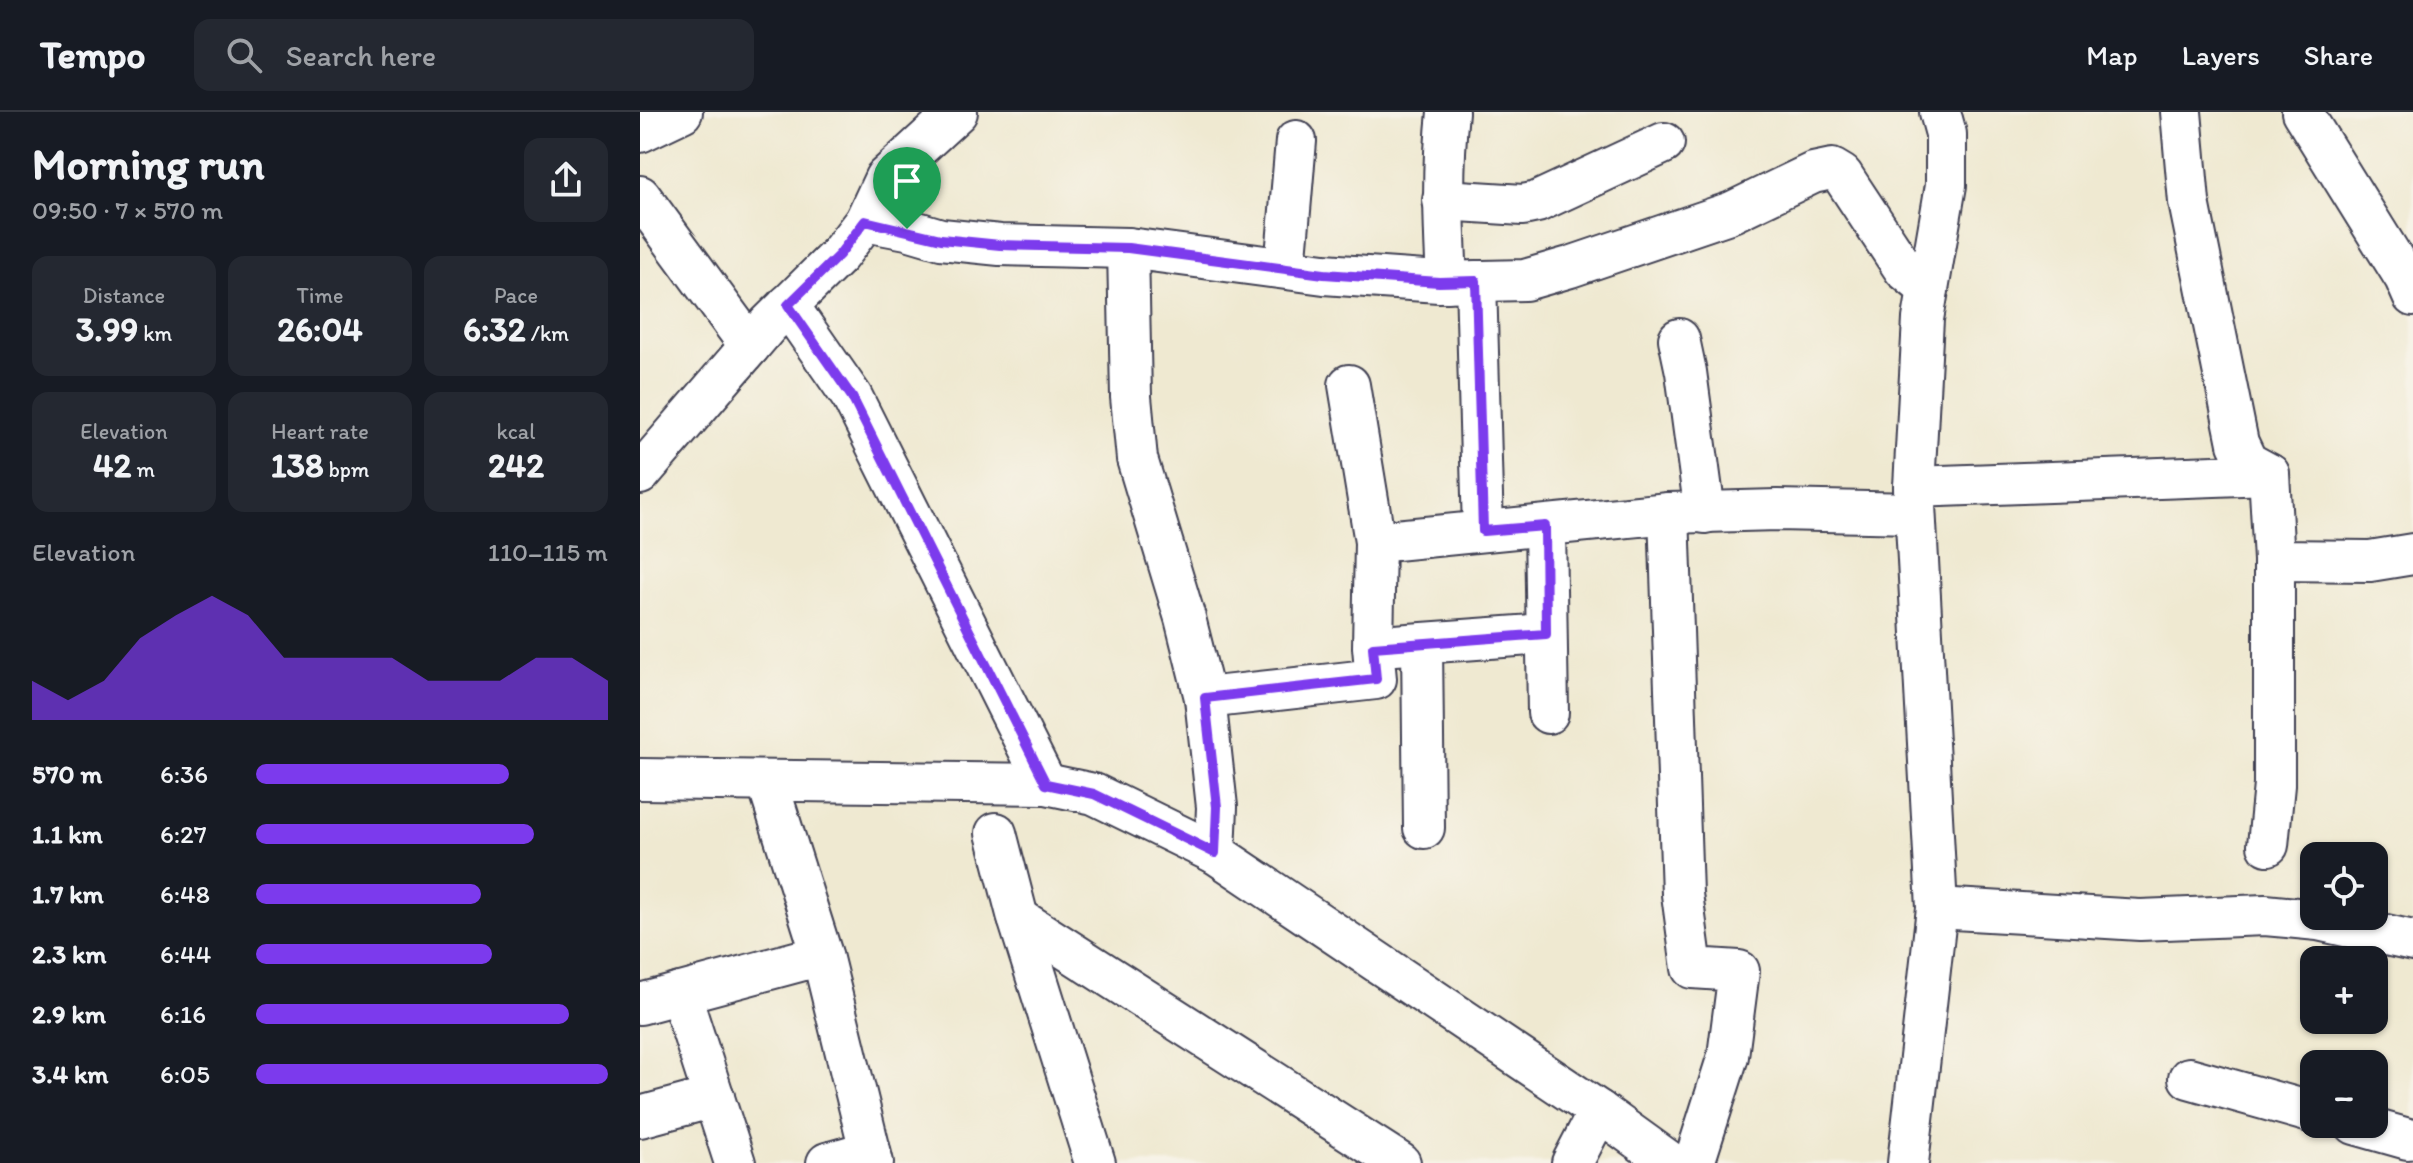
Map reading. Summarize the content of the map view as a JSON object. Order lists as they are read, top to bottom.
{
  "page": {
    "header": "Tempo",
    "search": "Search here",
    "nav": ["Map", "Layers", "Share"],
    "heading": ["Morning run", "09:50 · 7 × 570 m"],
    "stats": [
      ["Distance", "3.99 km"],
      ["Time", "26:04"],
      ["Pace", "6:32 /km"],
      ["Elevation", "42 m"],
      ["Heart rate", "138 bpm"],
      ["kcal", "242"]
    ],
    "chart": ["Elevation", "110–115 m"],
    "list": [
      {
        "name": "570 m",
        "note": "6:36"
      },
      {
        "name": "1.1 km",
        "note": "6:27"
      },
      {
        "name": "1.7 km",
        "note": "6:48"
      },
      {
        "name": "2.3 km",
        "note": "6:44"
      },
      {
        "name": "2.9 km",
        "note": "6:16"
      },
      {
        "name": "3.4 km",
        "note": "6:05"
      }
    ],
    "map_buttons": ["+", "−"]
  }
}
